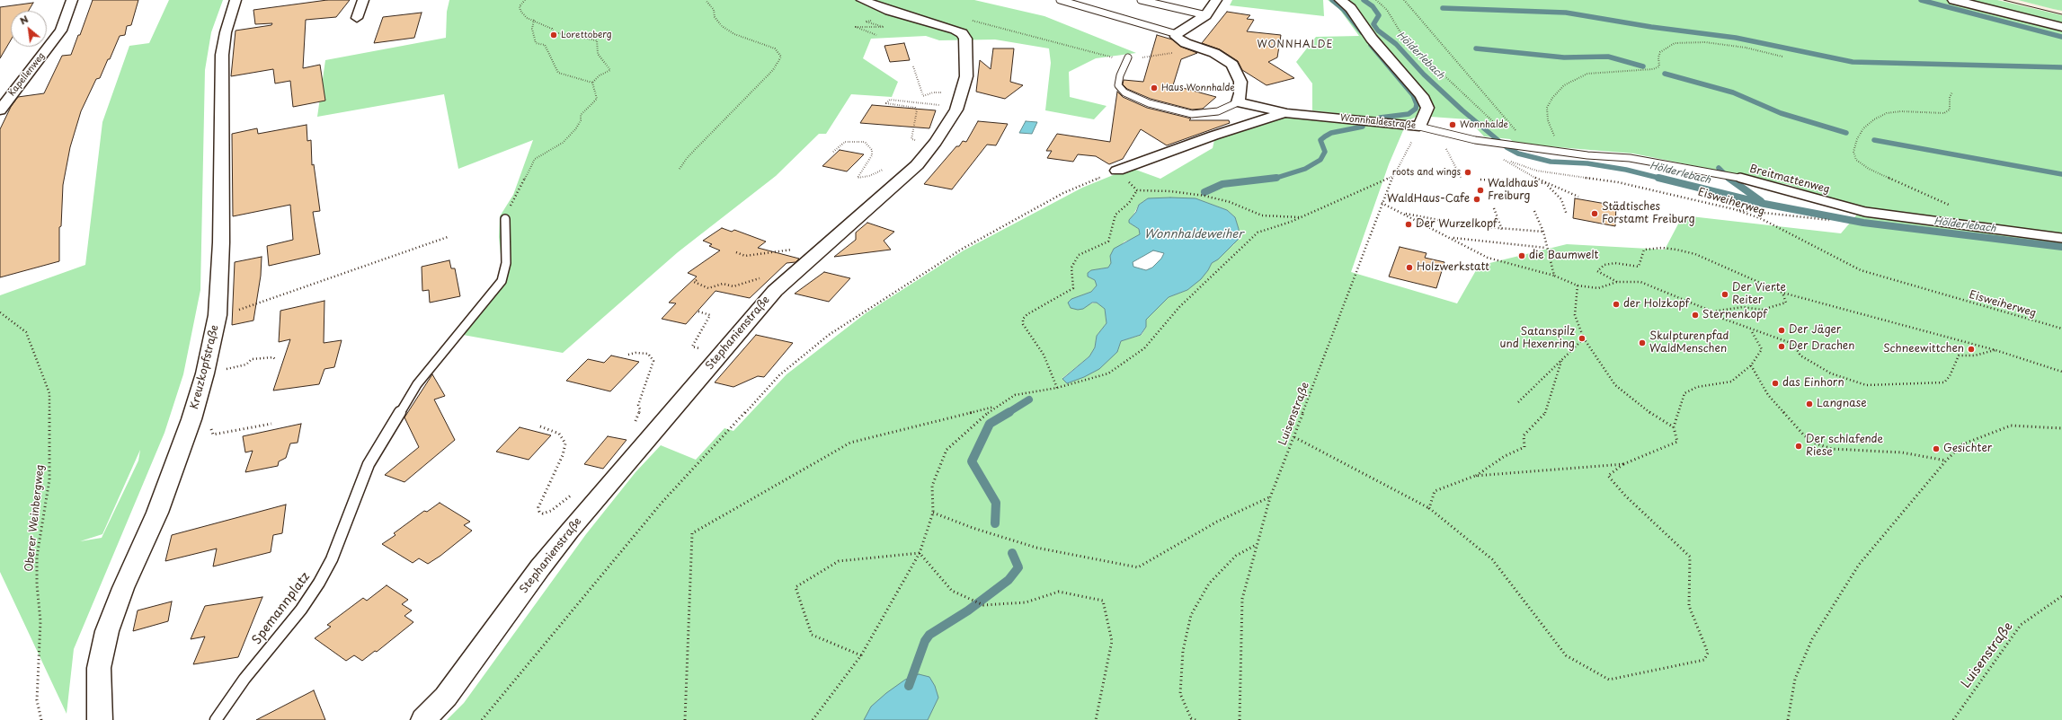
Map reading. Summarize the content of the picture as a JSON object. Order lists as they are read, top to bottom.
{
  "streets": {
    "street": [
      "Kapellenweg",
      "Wonnhaldestraße",
      "Stephanienstraße",
      "Kreuzkopfstraße"
    ],
    "lane": ["Breitmattenweg", "Spemannplatz"],
    "path": ["Eisweiherweg", "Luisenstraße", "Oberer Weinbergweg"]
  },
  "crossings": [
    ["Wonnhaldestraße", "Breitmattenweg"],
    ["Wonnhaldestraße", "Luisenstraße"],
    ["Breitmattenweg", "Luisenstraße"]
  ],
  "districts": ["WONNHALDE"],
  "water": ["Hölderlebach", "Wonnhaldeweiher"],
  "places": [
    "Lorettoberg",
    "Haus Wonnhalde",
    "Wonnhalde",
    "roots and wings",
    "Waldhaus Freiburg",
    "WaldHaus-Cafe",
    "Städtisches Forstamt Freiburg",
    "Der Wurzelkopf",
    "die Baumwelt",
    "Holzwerkstatt",
    "Der Vierte Reiter",
    "der Holzkopf",
    "Sternenkopf",
    "Der Jäger",
    "Satanspilz und Hexenring",
    "Skulpturenpfad WaldMenschen",
    "Der Drachen",
    "Schneewittchen",
    "das Einhorn",
    "Langnase",
    "Der schlafende Riese",
    "Gesichter"
  ],
  "north": "top left"
}
